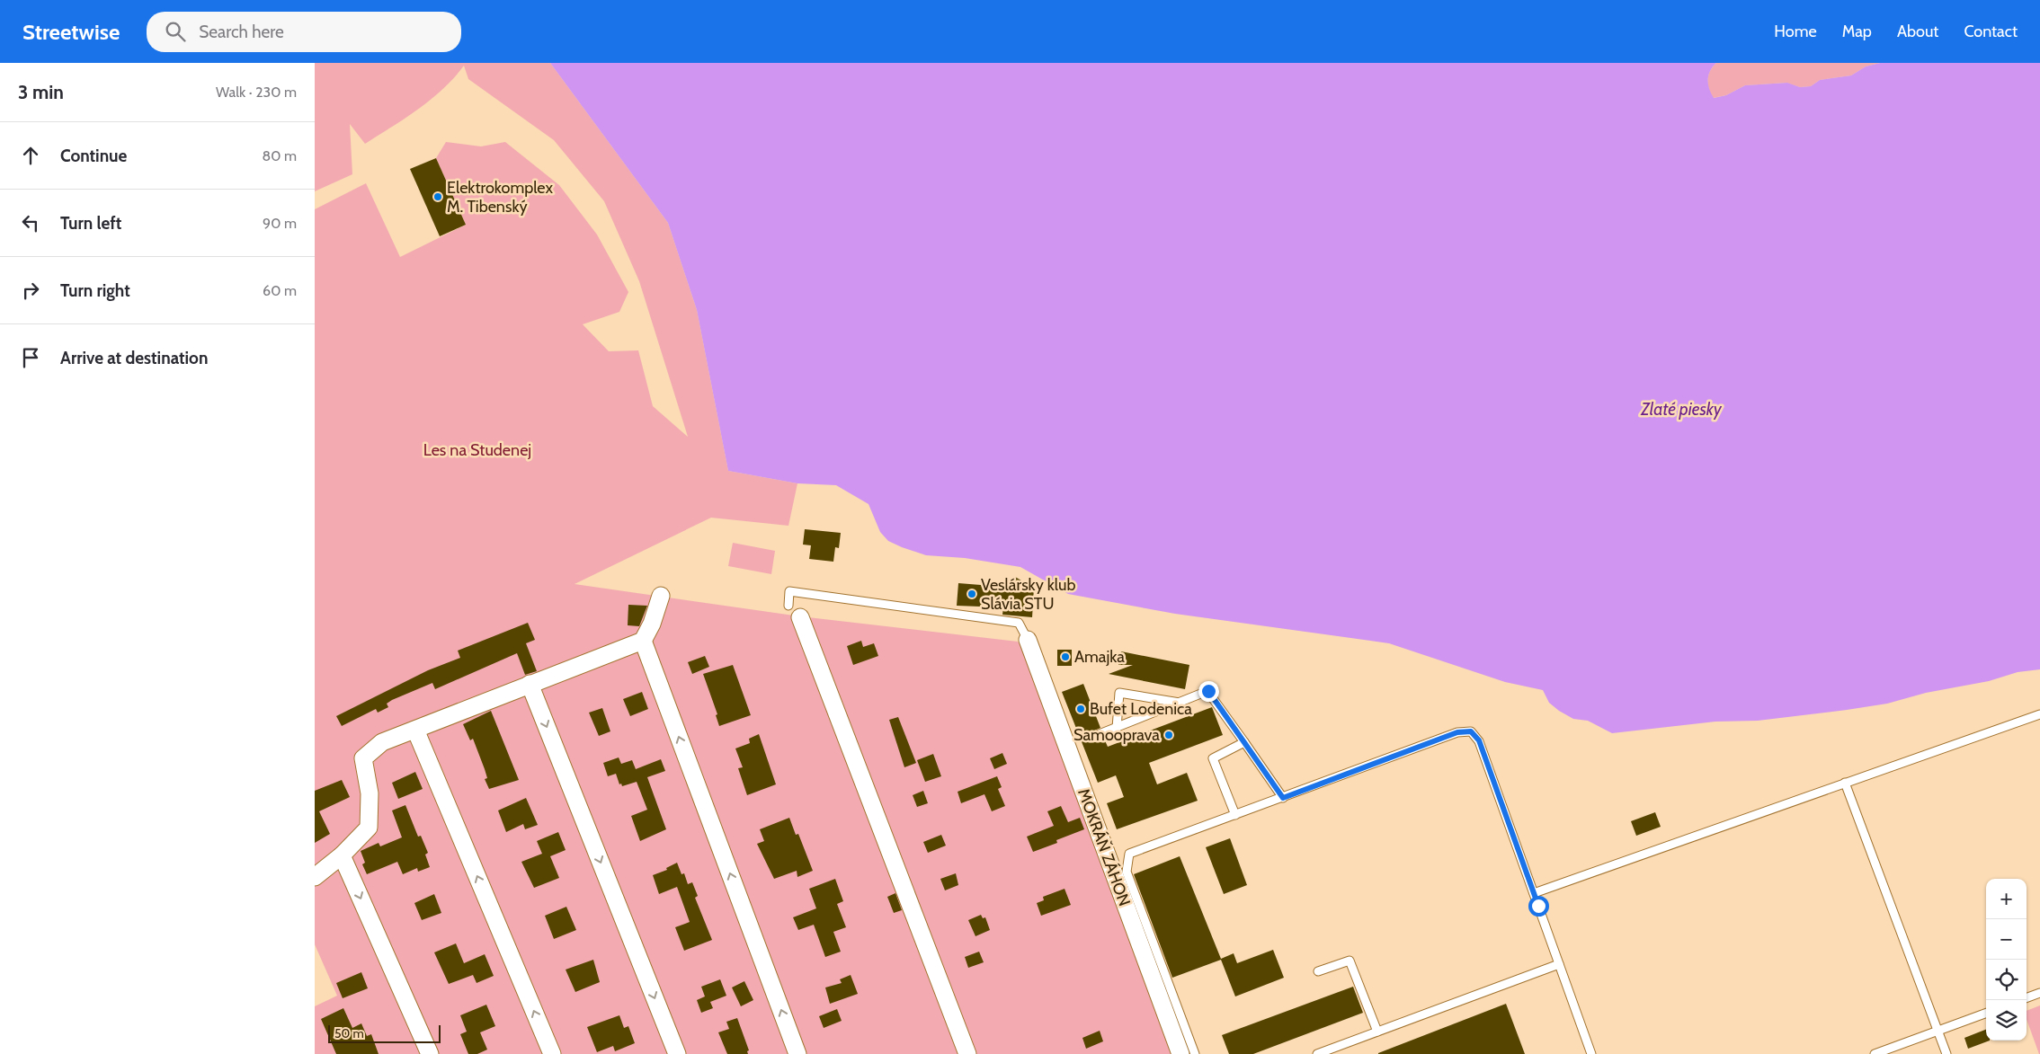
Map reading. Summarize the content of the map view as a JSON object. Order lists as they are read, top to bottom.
{
  "streets": {
    "street": ["MOKRÁŇ ZÁHON"]
  },
  "water": ["Zlaté piesky"],
  "parks": ["Les na Studenej"],
  "places": [
    "Elektrokomplex M. Tibenský",
    "Veslársky klub Slávia STU",
    "Amajka",
    "Bufet Lodenica",
    "Samooprava"
  ],
  "scale_bar": "50 m",
  "page": {
    "header": "Streetwise",
    "search": "Search here",
    "nav": [
      "Home",
      "Map",
      "About",
      "Contact"
    ],
    "heading": ["3 min", "Walk · 230 m"],
    "list": [
      ["Continue", "80 m"],
      ["Turn left", "90 m"],
      ["Turn right", "60 m"],
      "Arrive at destination"
    ],
    "map_buttons": ["+", "−"],
    "scale": "50 m"
  }
}
